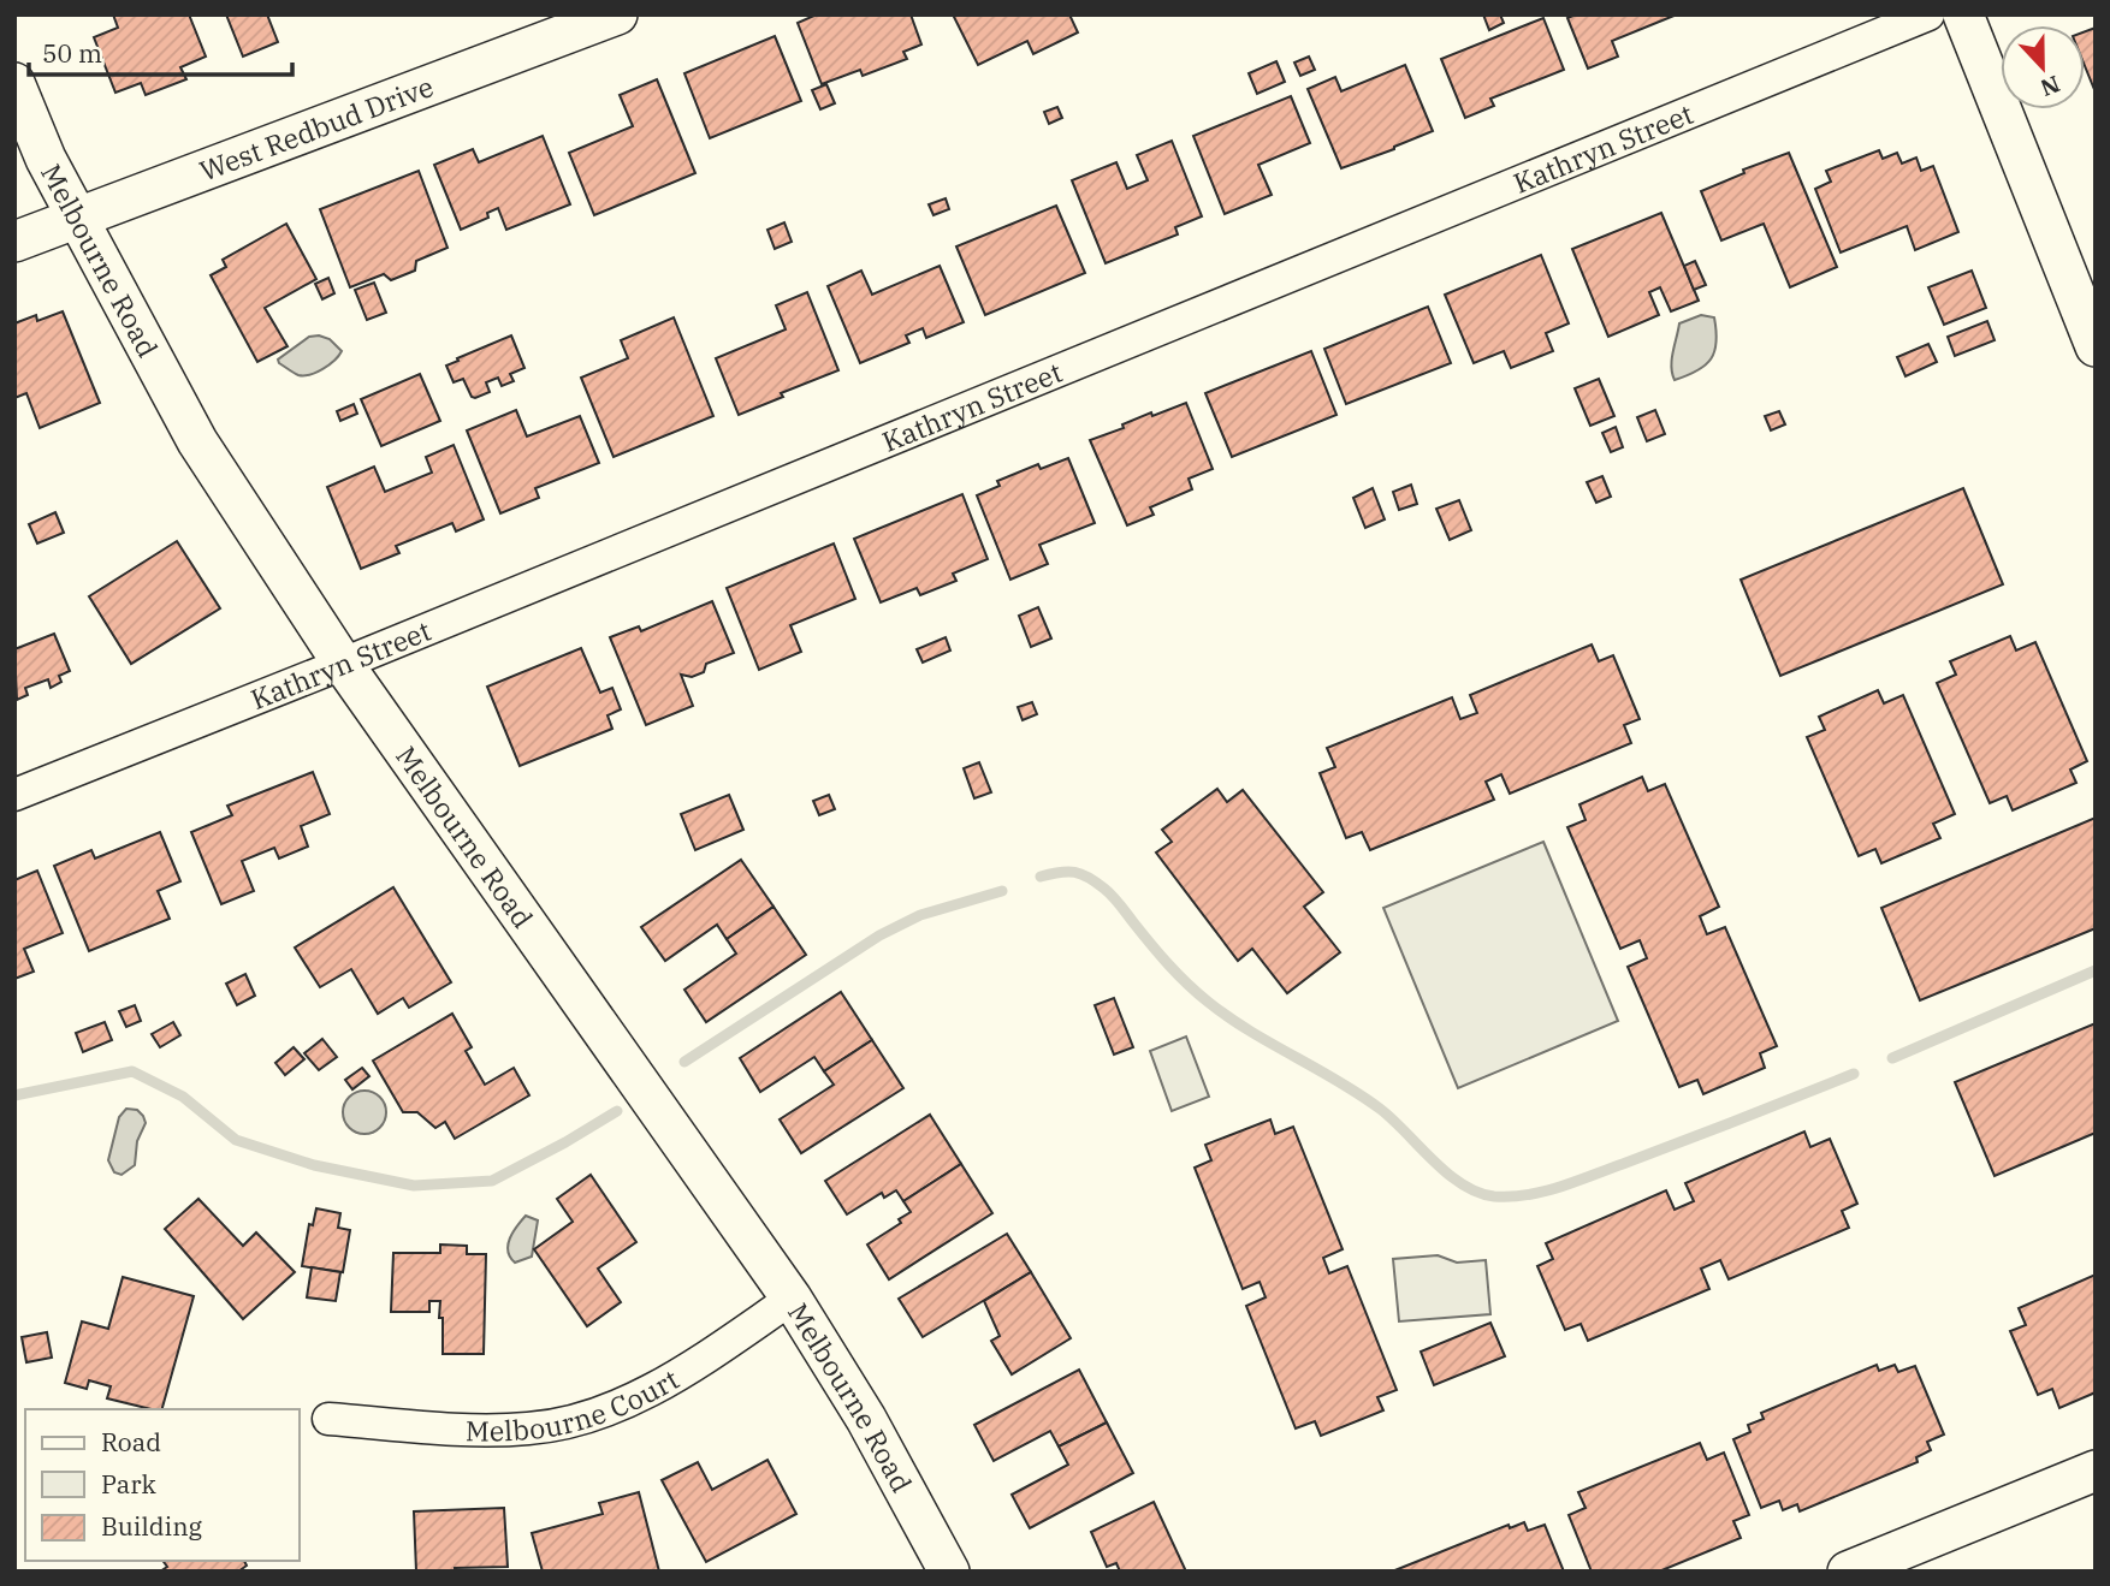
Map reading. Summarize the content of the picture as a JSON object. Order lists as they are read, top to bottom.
{
  "streets": {
    "street": [
      "West Redbud Drive",
      "Kathryn Street",
      "Melbourne Road",
      "Melbourne Court"
    ]
  },
  "crossings": [
    ["West Redbud Drive", "Melbourne Road"],
    ["Kathryn Street", "Melbourne Road"],
    ["Melbourne Road", "Melbourne Court"]
  ],
  "legend": ["Road", "Park", "Building"],
  "scale_bar": "50 m",
  "north": "bottom"
}
